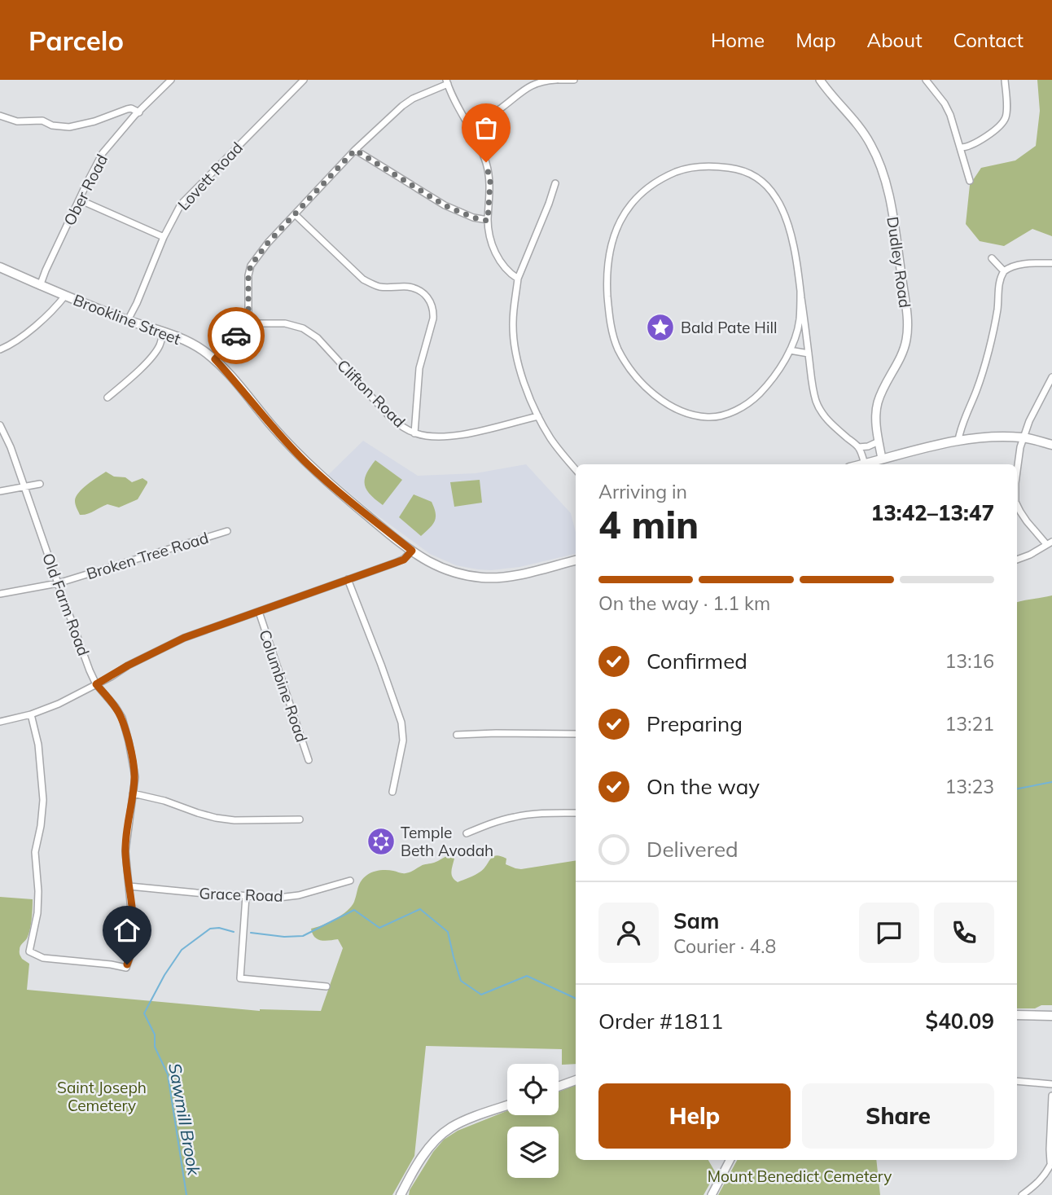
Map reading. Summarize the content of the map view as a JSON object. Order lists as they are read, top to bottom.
{
  "streets": {
    "main road": ["Brookline Street"],
    "street": [
      "Lovett Road",
      "Ober Road",
      "Dudley Road",
      "Clifton Road",
      "Broken Tree Road",
      "Old Farm Road",
      "Columbine Road",
      "Grace Road"
    ]
  },
  "crossings": [
    ["Lovett Road", "Brookline Street"],
    ["Ober Road", "Brookline Street"],
    ["Broken Tree Road", "Old Farm Road"],
    ["Old Farm Road", "Grace Road"]
  ],
  "water": ["Sawmill Brook"],
  "parks": ["Saint Joseph Cemetery", "Mount Benedict Cemetery"],
  "places": {
    "place": ["Bald Pate Hill"],
    "synagogue": ["Temple Beth Avodah"]
  },
  "page": {
    "header": "Parcelo",
    "nav": [
      "Home",
      "Map",
      "About",
      "Contact"
    ],
    "heading": ["4 min", "Arriving in", "13:42–13:47"],
    "panel": [
      "Sam",
      "Courier · 4.8",
      "Order #1811",
      "$40.09"
    ],
    "bar": "On the way · 1.1 km",
    "list": [
      ["Confirmed", "13:16"],
      ["Preparing", "13:21"],
      ["On the way", "13:23"],
      "Delivered"
    ],
    "buttons": ["Help", "Share"]
  }
}
